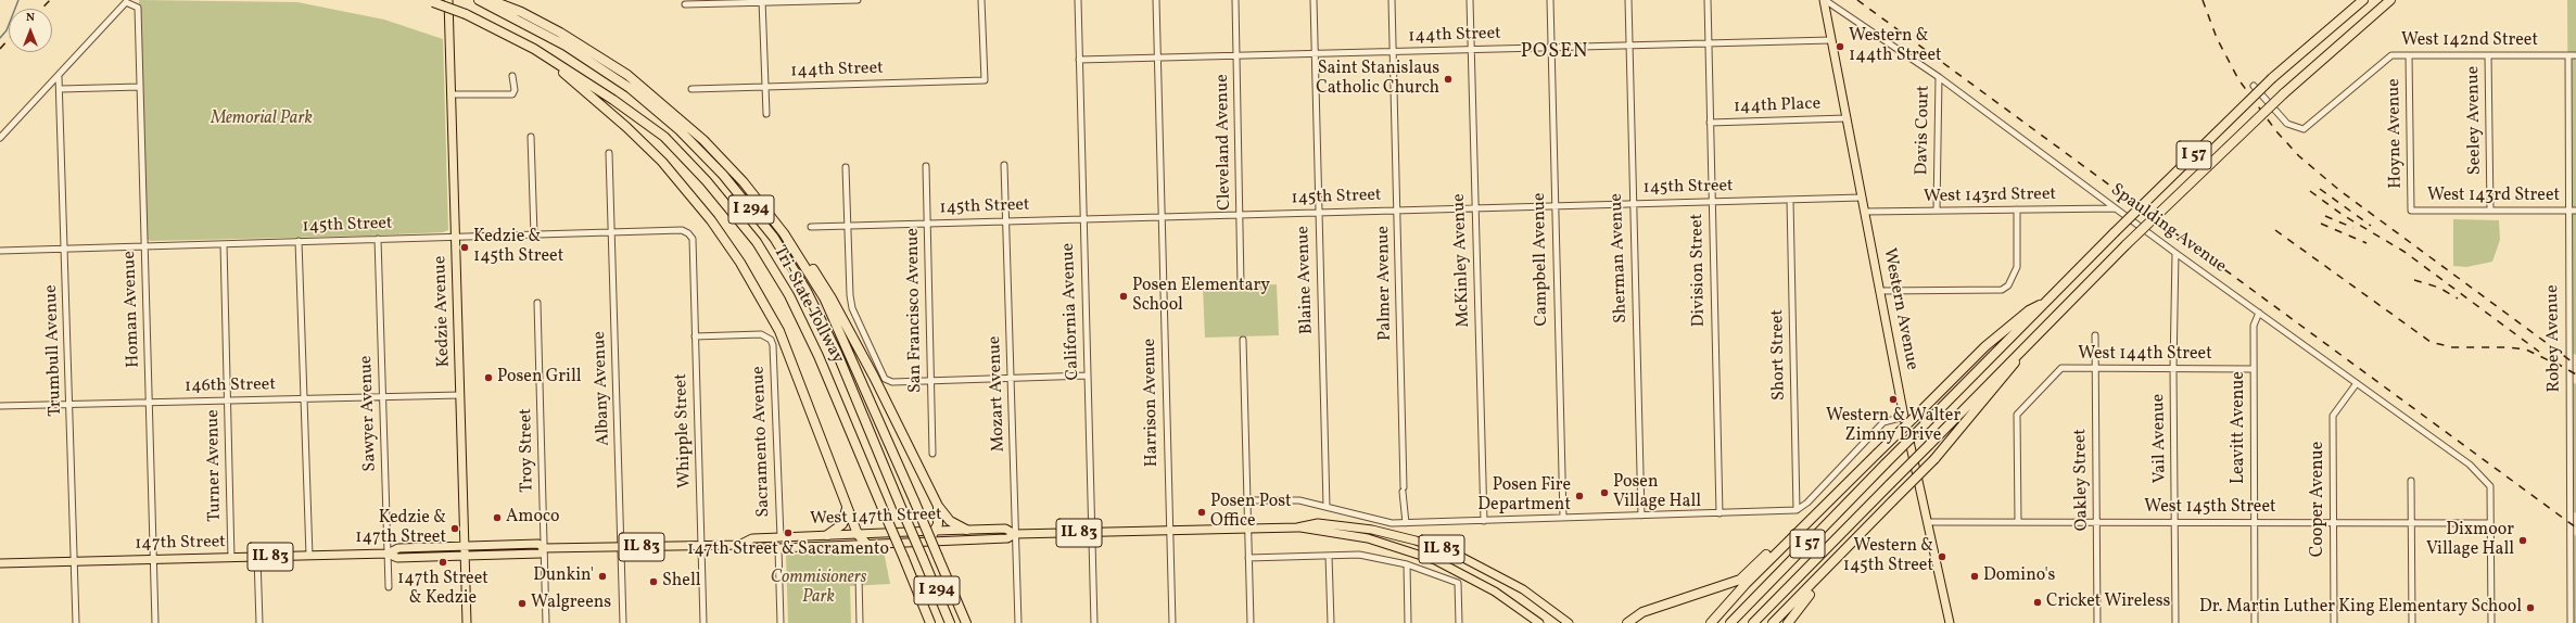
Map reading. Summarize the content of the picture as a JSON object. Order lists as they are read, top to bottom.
{
  "streets": {
    "highway": ["I 57", "I 294", "Tri-State Tollway"],
    "main road": [
      "Western Avenue",
      "Kedzie Avenue",
      "West 147th Street",
      "IL 83",
      "147th Street"
    ],
    "street": [
      "144th Street",
      "West 142nd Street",
      "144th Place",
      "Seeley Avenue",
      "Davis Court",
      "Hoyne Avenue",
      "Cleveland Avenue",
      "145th Street",
      "West 143rd Street",
      "Spaulding Avenue",
      "Sherman Avenue",
      "Campbell Avenue",
      "McKinley Avenue",
      "Division Street",
      "Blaine Avenue",
      "Palmer Avenue",
      "Homan Avenue",
      "San Francisco Avenue",
      "California Avenue",
      "Robey Avenue",
      "Trumbull Avenue",
      "Short Street",
      "West 144th Street",
      "146th Street",
      "Albany Avenue",
      "Mozart Avenue",
      "Harrison Avenue",
      "Sawyer Avenue",
      "Leavitt Avenue",
      "Whipple Street",
      "Vail Avenue",
      "Sacramento Avenue",
      "Troy Street",
      "Turner Avenue",
      "Oakley Street",
      "Cooper Avenue",
      "West 145th Street"
    ]
  },
  "crossings": [
    ["144th Street", "Cleveland Avenue"],
    ["144th Street", "Sherman Avenue"],
    ["144th Street", "Campbell Avenue"],
    ["144th Street", "McKinley Avenue"],
    ["144th Street", "Division Street"],
    ["144th Street", "Blaine Avenue"],
    ["144th Street", "Palmer Avenue"],
    ["144th Street", "Western Avenue"],
    ["144th Street", "California Avenue"],
    ["144th Street", "Harrison Avenue"],
    ["West 142nd Street", "Seeley Avenue"],
    ["West 142nd Street", "Hoyne Avenue"],
    ["West 142nd Street", "Robey Avenue"],
    ["144th Place", "Division Street"],
    ["144th Place", "Western Avenue"],
    ["Seeley Avenue", "West 143rd Street"],
    ["Davis Court", "West 143rd Street"],
    ["Davis Court", "Spaulding Avenue"],
    ["Hoyne Avenue", "West 143rd Street"],
    ["Cleveland Avenue", "145th Street"],
    ["145th Street", "Sherman Avenue"],
    ["145th Street", "Campbell Avenue"],
    ["145th Street", "McKinley Avenue"],
    ["145th Street", "Division Street"],
    ["145th Street", "Blaine Avenue"],
    ["145th Street", "Palmer Avenue"],
    ["145th Street", "Homan Avenue"],
    ["145th Street", "Western Avenue"],
    ["145th Street", "San Francisco Avenue"],
    ["145th Street", "Kedzie Avenue"],
    ["145th Street", "California Avenue"],
    ["145th Street", "Trumbull Avenue"],
    ["145th Street", "Short Street"],
    ["145th Street", "Albany Avenue"],
    ["145th Street", "Mozart Avenue"],
    ["145th Street", "Harrison Avenue"],
    ["145th Street", "Sawyer Avenue"],
    ["145th Street", "Whipple Street"],
    ["145th Street", "Turner Avenue"],
    ["West 143rd Street", "Spaulding Avenue"],
    ["West 143rd Street", "Western Avenue"],
    ["West 143rd Street", "Robey Avenue"],
    ["Spaulding Avenue", "Western Avenue"],
    ["Spaulding Avenue", "Leavitt Avenue"],
    ["Spaulding Avenue", "Vail Avenue"],
    ["Spaulding Avenue", "Cooper Avenue"],
    ["Spaulding Avenue", "West 145th Street"],
    ["Homan Avenue", "Trumbull Avenue"],
    ["Homan Avenue", "146th Street"],
    ["Homan Avenue", "147th Street"],
    ["Western Avenue", "West 145th Street"],
    ["Kedzie Avenue", "146th Street"],
    ["Kedzie Avenue", "West 147th Street"],
    ["Kedzie Avenue", "147th Street"],
    ["California Avenue", "West 147th Street"],
    ["Trumbull Avenue", "146th Street"],
    ["Trumbull Avenue", "147th Street"],
    ["West 144th Street", "Leavitt Avenue"],
    ["West 144th Street", "Vail Avenue"],
    ["West 144th Street", "Oakley Street"],
    ["West 144th Street", "West 145th Street"],
    ["146th Street", "Sawyer Avenue"],
    ["146th Street", "Turner Avenue"],
    ["Albany Avenue", "West 147th Street"],
    ["Mozart Avenue", "West 147th Street"],
    ["Harrison Avenue", "West 147th Street"],
    ["Sawyer Avenue", "147th Street"],
    ["Leavitt Avenue", "West 145th Street"],
    ["Whipple Street", "Sacramento Avenue"],
    ["Whipple Street", "West 147th Street"],
    ["Vail Avenue", "West 145th Street"],
    ["Sacramento Avenue", "West 147th Street"],
    ["Troy Street", "West 147th Street"],
    ["Turner Avenue", "147th Street"],
    ["Oakley Street", "West 145th Street"],
    ["Cooper Avenue", "West 145th Street"],
    ["West 147th Street", "147th Street"]
  ],
  "districts": ["POSEN"],
  "parks": ["Memorial Park", "Commisioners Park"],
  "places": [
    "Western & 144th Street",
    "Saint Stanislaus Catholic Church",
    "Kedzie & 145th Street",
    "Posen Elementary School",
    "Posen Grill",
    "Western & Walter Zimny Drive",
    "Posen Village Hall",
    "Posen Fire Department",
    "Posen Post Office",
    "Amoco",
    "Kedzie & 147th Street",
    "147th Street & Sacramento",
    "Dixmoor Village Hall",
    "Western & 145th Street",
    "147th Street & Kedzie",
    "Dunkin'",
    "Domino's",
    "Shell",
    "Cricket Wireless",
    "Walgreens",
    "Dr. Martin Luther King Elementary School"
  ],
  "north": "top"
}
